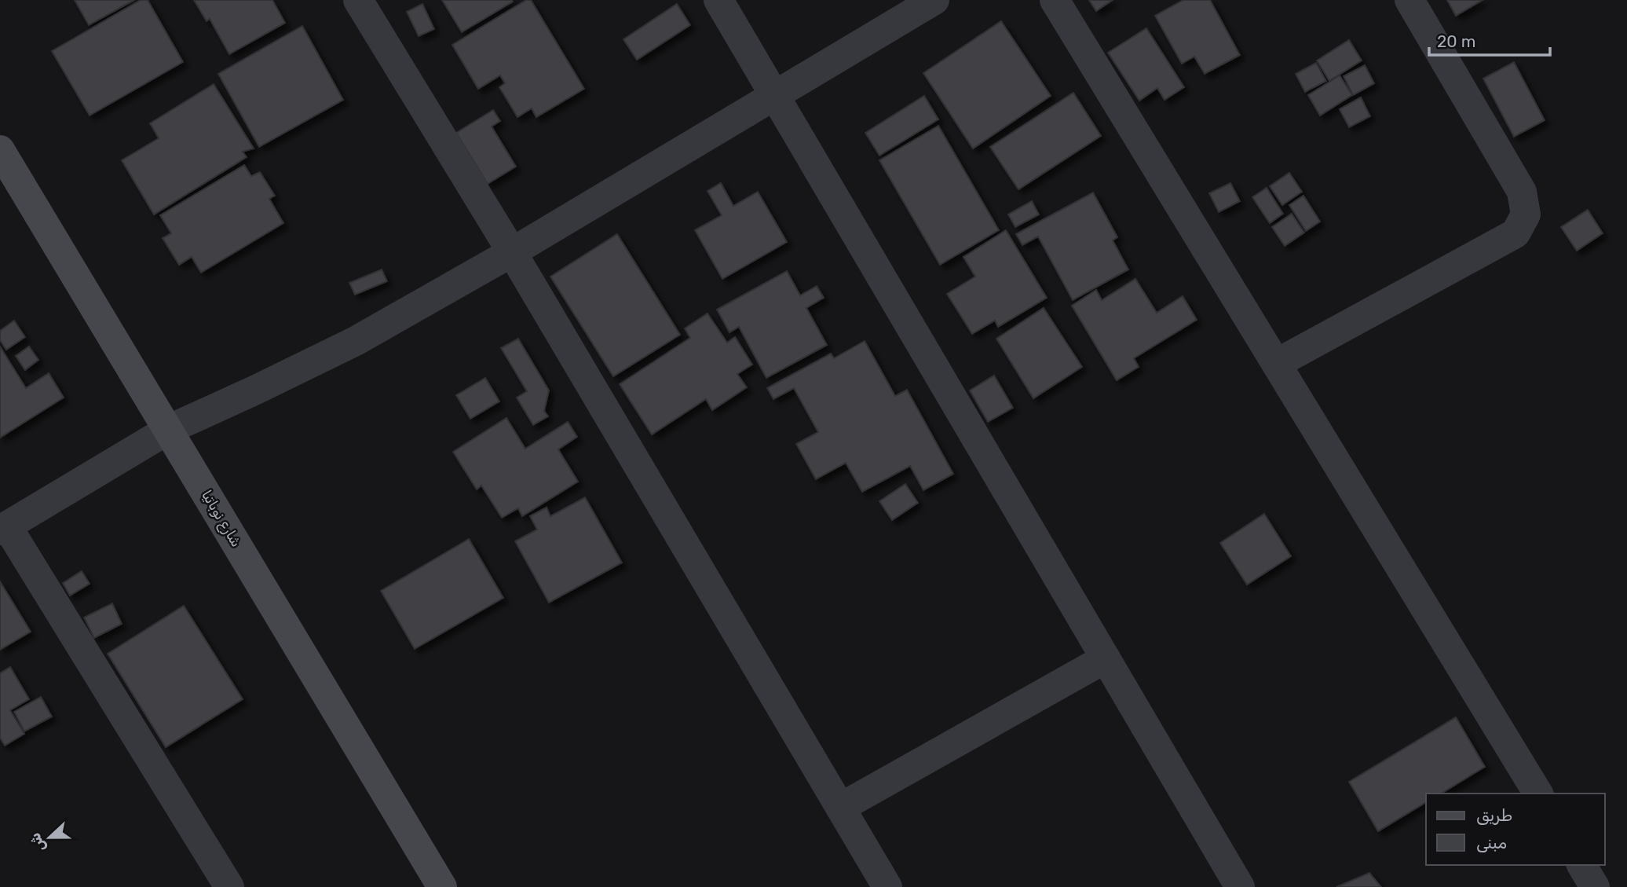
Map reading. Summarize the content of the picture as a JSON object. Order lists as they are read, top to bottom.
{
  "streets": {
    "street": ["شارع نوباتيا"]
  },
  "legend": ["طريق", "مبنى"],
  "scale_bar": "20 m",
  "north": "left"
}
